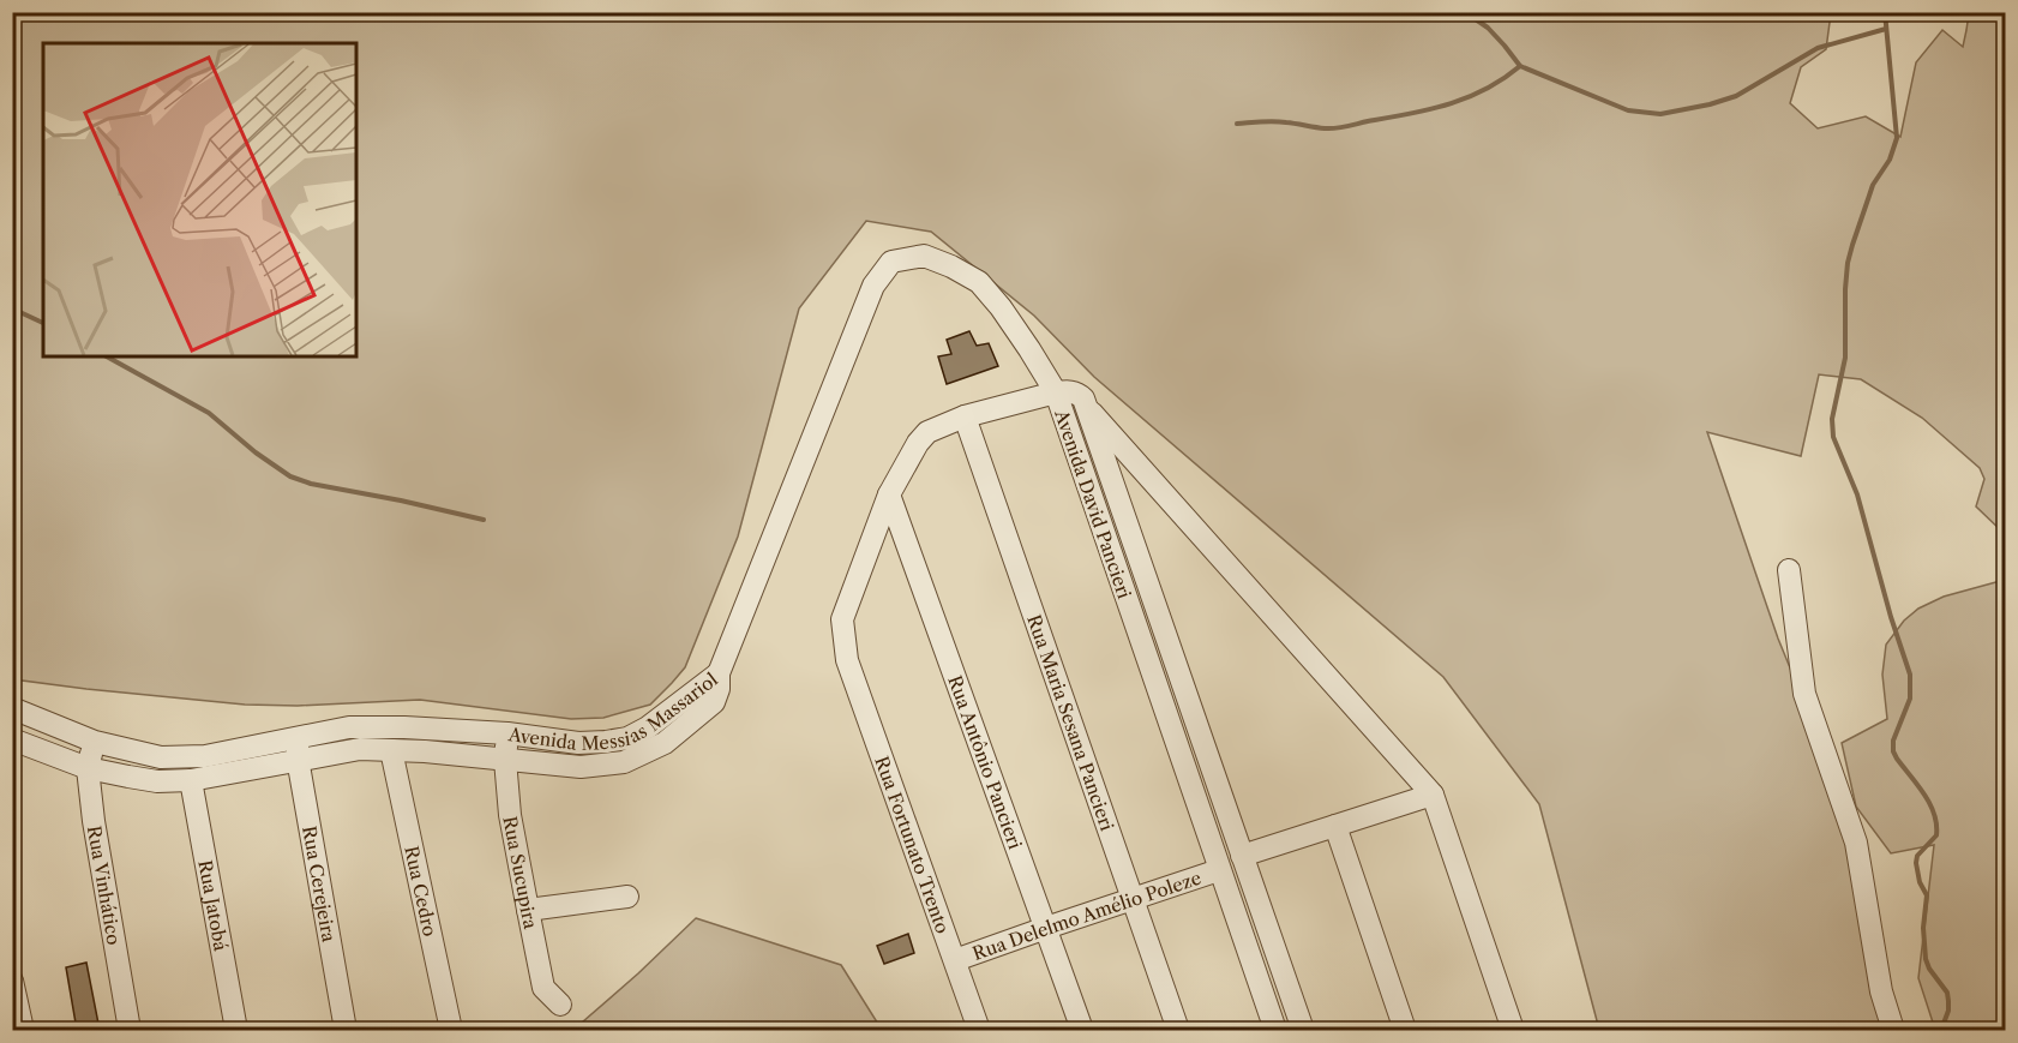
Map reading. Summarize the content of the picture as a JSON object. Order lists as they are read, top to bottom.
{
  "streets": {
    "street": [
      "Avenida David Pancieri",
      "Avenida Messias Massariol",
      "Rua Maria Sesana Pancieri",
      "Rua Antônio Pancieri",
      "Rua Fortunato Trento",
      "Rua Sucupira",
      "Rua Cerejeira",
      "Rua Vinhático",
      "Rua Cedro",
      "Rua Jatobá",
      "Rua Delelmo Amélio Poleze"
    ]
  },
  "crossings": [
    ["Avenida David Pancieri", "Rua Fortunato Trento"],
    ["Avenida David Pancieri", "Rua Delelmo Amélio Poleze"],
    ["Avenida Messias Massariol", "Rua Sucupira"],
    ["Avenida Messias Massariol", "Rua Cerejeira"],
    ["Avenida Messias Massariol", "Rua Vinhático"],
    ["Avenida Messias Massariol", "Rua Cedro"],
    ["Avenida Messias Massariol", "Rua Jatobá"],
    ["Rua Maria Sesana Pancieri", "Rua Fortunato Trento"],
    ["Rua Maria Sesana Pancieri", "Rua Delelmo Amélio Poleze"],
    ["Rua Antônio Pancieri", "Rua Fortunato Trento"],
    ["Rua Antônio Pancieri", "Rua Delelmo Amélio Poleze"],
    ["Rua Fortunato Trento", "Rua Delelmo Amélio Poleze"]
  ]
}
